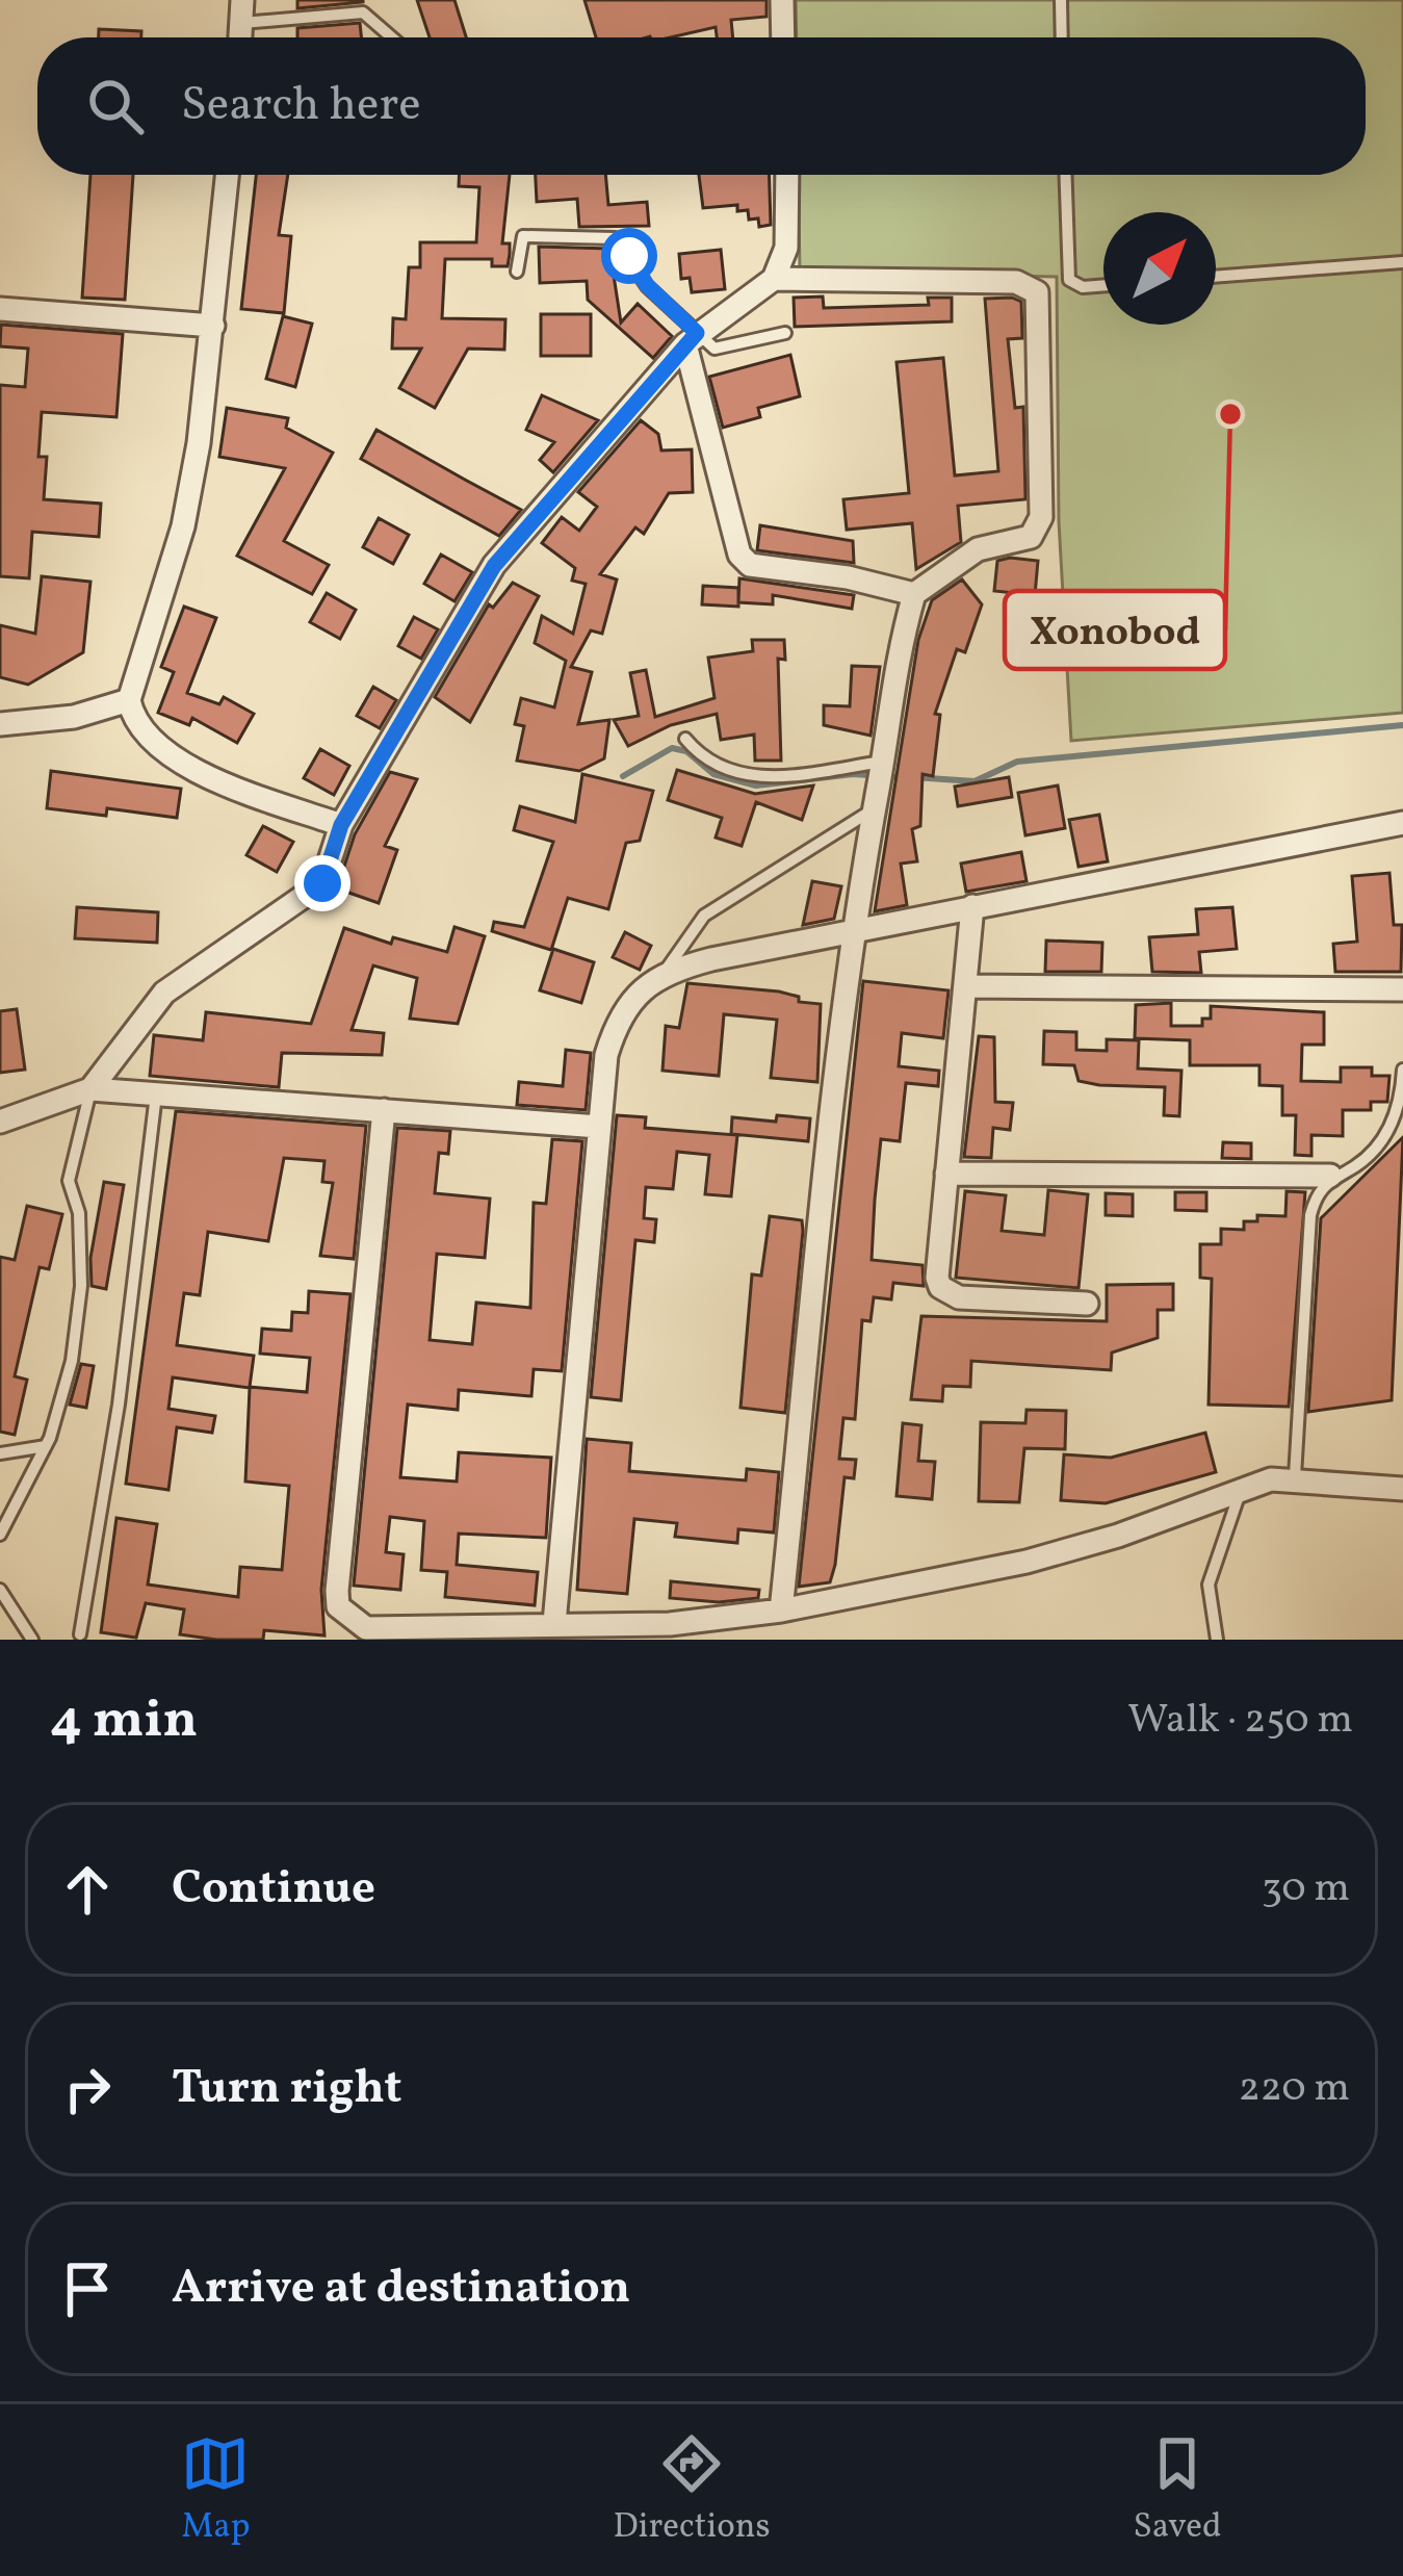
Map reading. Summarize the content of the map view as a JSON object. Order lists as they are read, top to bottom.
{
  "places": ["Xonobod"],
  "north": "top right",
  "page": {
    "search": "Search here",
    "heading": ["4 min", "Walk · 250 m"],
    "list": [
      ["Continue", "30 m"],
      ["Turn right", "220 m"],
      "Arrive at destination"
    ],
    "nav": ["Map", "Directions", "Saved"]
  }
}
